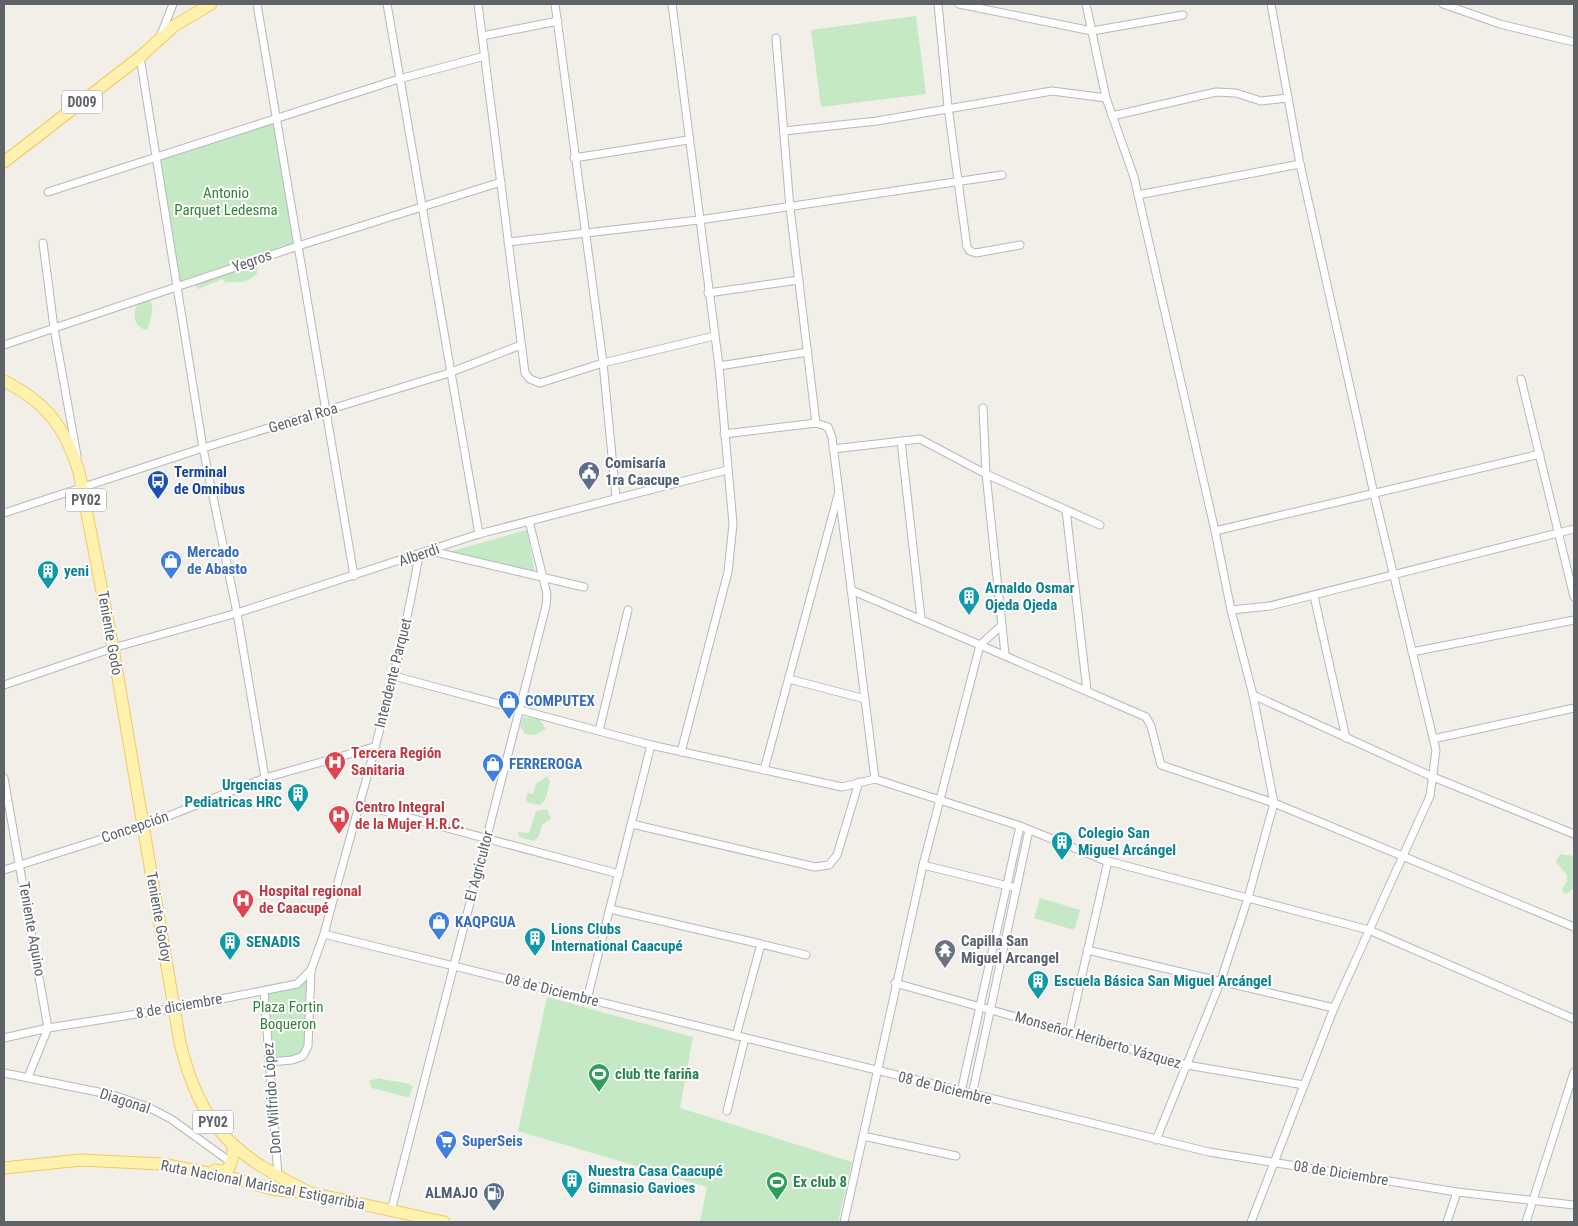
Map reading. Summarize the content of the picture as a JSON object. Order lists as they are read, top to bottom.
{
  "streets": {
    "main road": [
      "D009",
      "PY02",
      "Teniente Godo",
      "Teniente Godoy",
      "Ruta Nacional Mariscal Estigarribia"
    ],
    "street": [
      "Yegros",
      "General Roa",
      "Alberdi",
      "Intendente Parquet",
      "Concepción",
      "El Agricultor",
      "Teniente Aquino",
      "08 de Diciembre",
      "8 de diciembre",
      "Monseñor Heriberto Vázquez",
      "Don Wilfrido López",
      "Diagonal"
    ]
  },
  "crossings": [
    ["General Roa", "Teniente Godo"],
    ["PY02", "Teniente Godoy"],
    ["PY02", "8 de diciembre"],
    ["PY02", "Don Wilfrido López"],
    ["PY02", "Ruta Nacional Mariscal Estigarribia"],
    ["Alberdi", "Teniente Godo"],
    ["Alberdi", "Intendente Parquet"],
    ["Alberdi", "El Agricultor"],
    ["Teniente Godo", "Concepción"],
    ["Teniente Godo", "Teniente Godoy"],
    ["Intendente Parquet", "Concepción"],
    ["Intendente Parquet", "08 de Diciembre"],
    ["Concepción", "Teniente Godoy"],
    ["Concepción", "Teniente Aquino"],
    ["El Agricultor", "08 de Diciembre"],
    ["El Agricultor", "Ruta Nacional Mariscal Estigarribia"],
    ["Teniente Godoy", "8 de diciembre"],
    ["Teniente Aquino", "8 de diciembre"],
    ["8 de diciembre", "Don Wilfrido López"]
  ],
  "parks": ["Antonio Parquet Ledesma", "Plaza Fortin Boqueron"],
  "places": {
    "public building": ["Comisaría 1ra Caacupe"],
    "bus stop": ["Terminal de Omnibus"],
    "shop": [
      "Mercado de Abasto",
      "COMPUTEX",
      "FERREROGA",
      "KAQPGUA"
    ],
    "building": [
      "yeni",
      "Arnaldo Osmar Ojeda Ojeda",
      "Urgencias Pediatricas HRC",
      "Colegio San Miguel Arcángel",
      "Lions Clubs International Caacupé",
      "SENADIS",
      "Escuela Básica San Miguel Arcángel",
      "Nuestra Casa Caacupé Gimnasio Gavioes"
    ],
    "hospital": ["Tercera Región Sanitaria", "Centro Integral de la Mujer H.R.C.", "Hospital regional de Caacupé"],
    "temple": ["Capilla San Miguel Arcangel"],
    "sports": ["club tte fariña", "Ex club 8"],
    "supermarket": ["SuperSeis"],
    "fuel station": ["ALMAJO"]
  }
}
